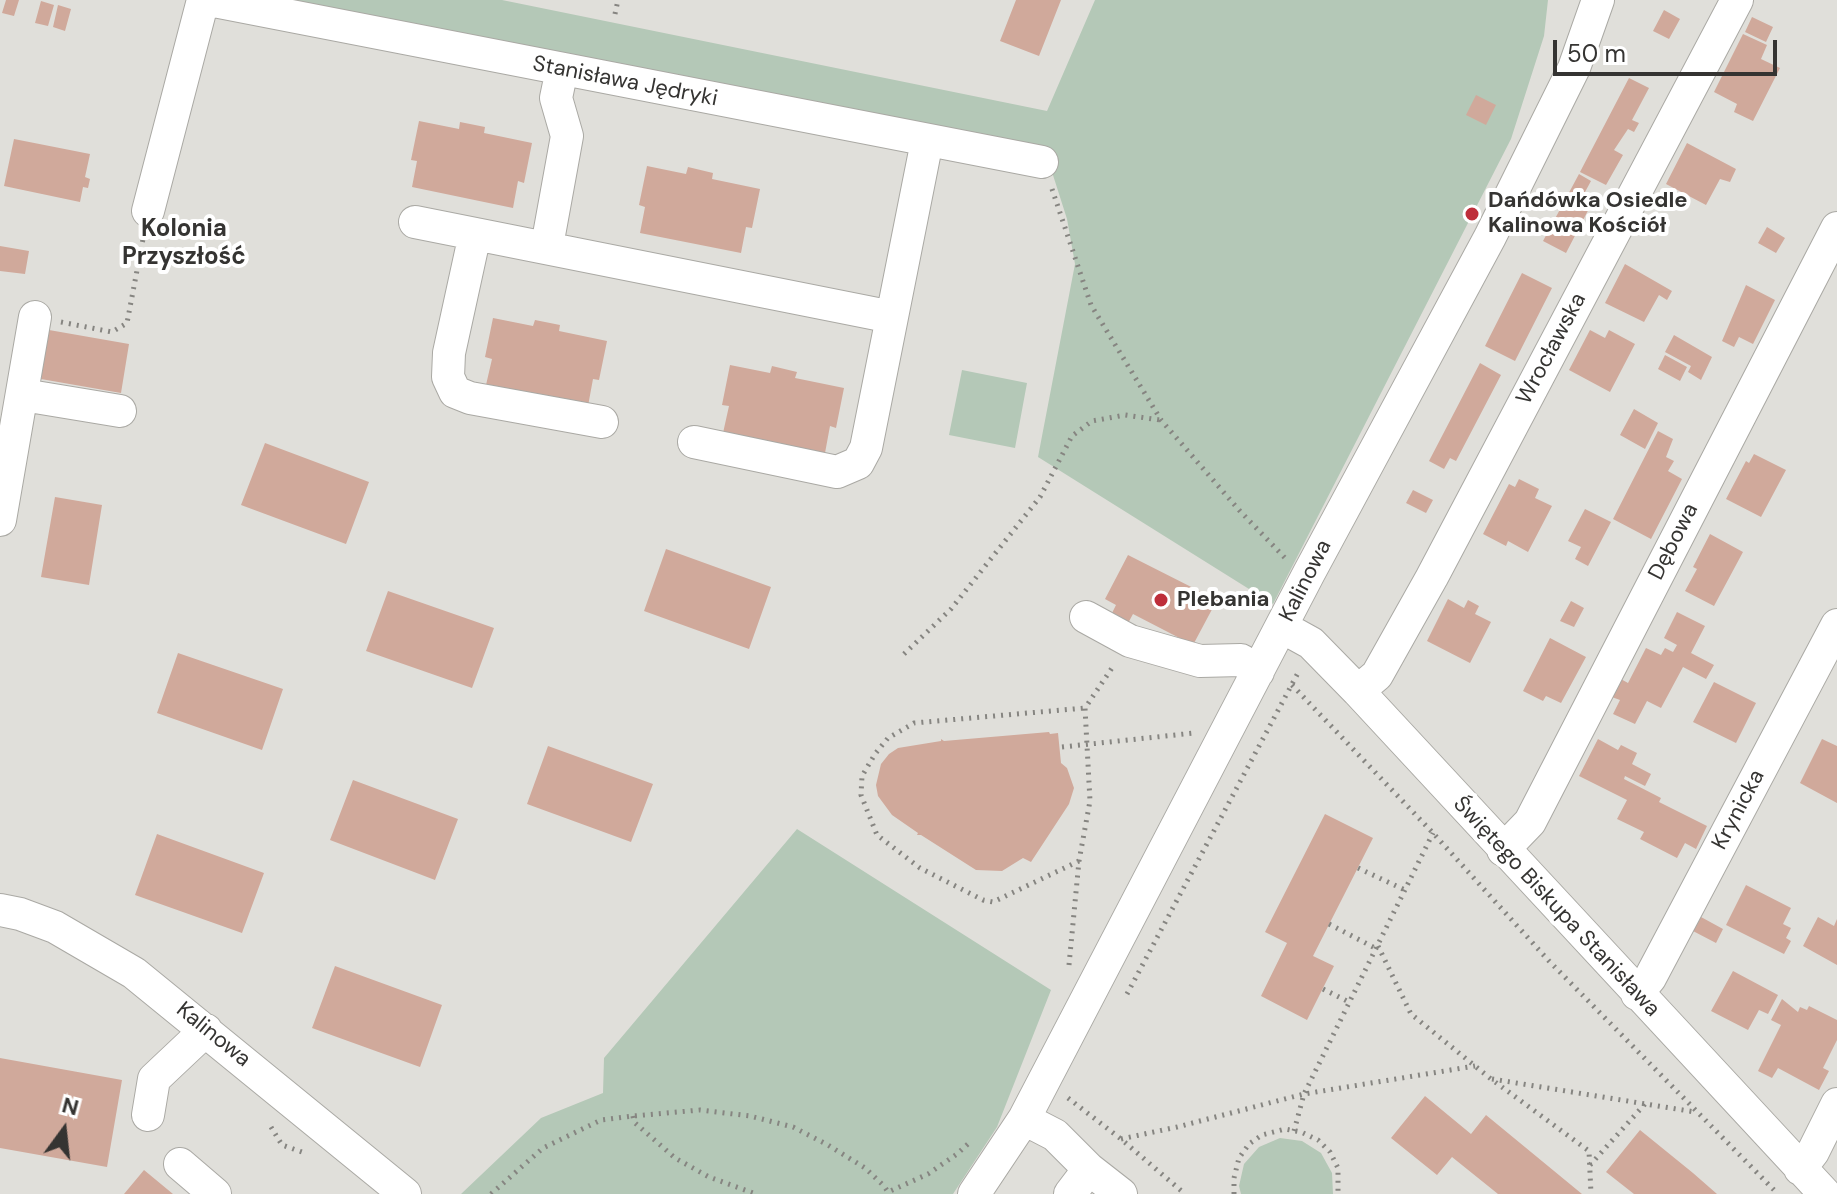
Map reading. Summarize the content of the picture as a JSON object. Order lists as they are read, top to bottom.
{
  "streets": {
    "street": [
      "Stanisława Jędryki",
      "Wrocławska",
      "Dębowa",
      "Kalinowa",
      "Krynicka",
      "Świętego Biskupa Stanisława"
    ]
  },
  "crossings": [
    ["Wrocławska", "Świętego Biskupa Stanisława"],
    ["Dębowa", "Świętego Biskupa Stanisława"],
    ["Kalinowa", "Świętego Biskupa Stanisława"],
    ["Krynicka", "Świętego Biskupa Stanisława"]
  ],
  "districts": ["Kolonia Przyszłość"],
  "places": ["Dańdówka Osiedle Kalinowa Kościół", "Plebania"],
  "scale_bar": "50 m",
  "north": "top"
}
